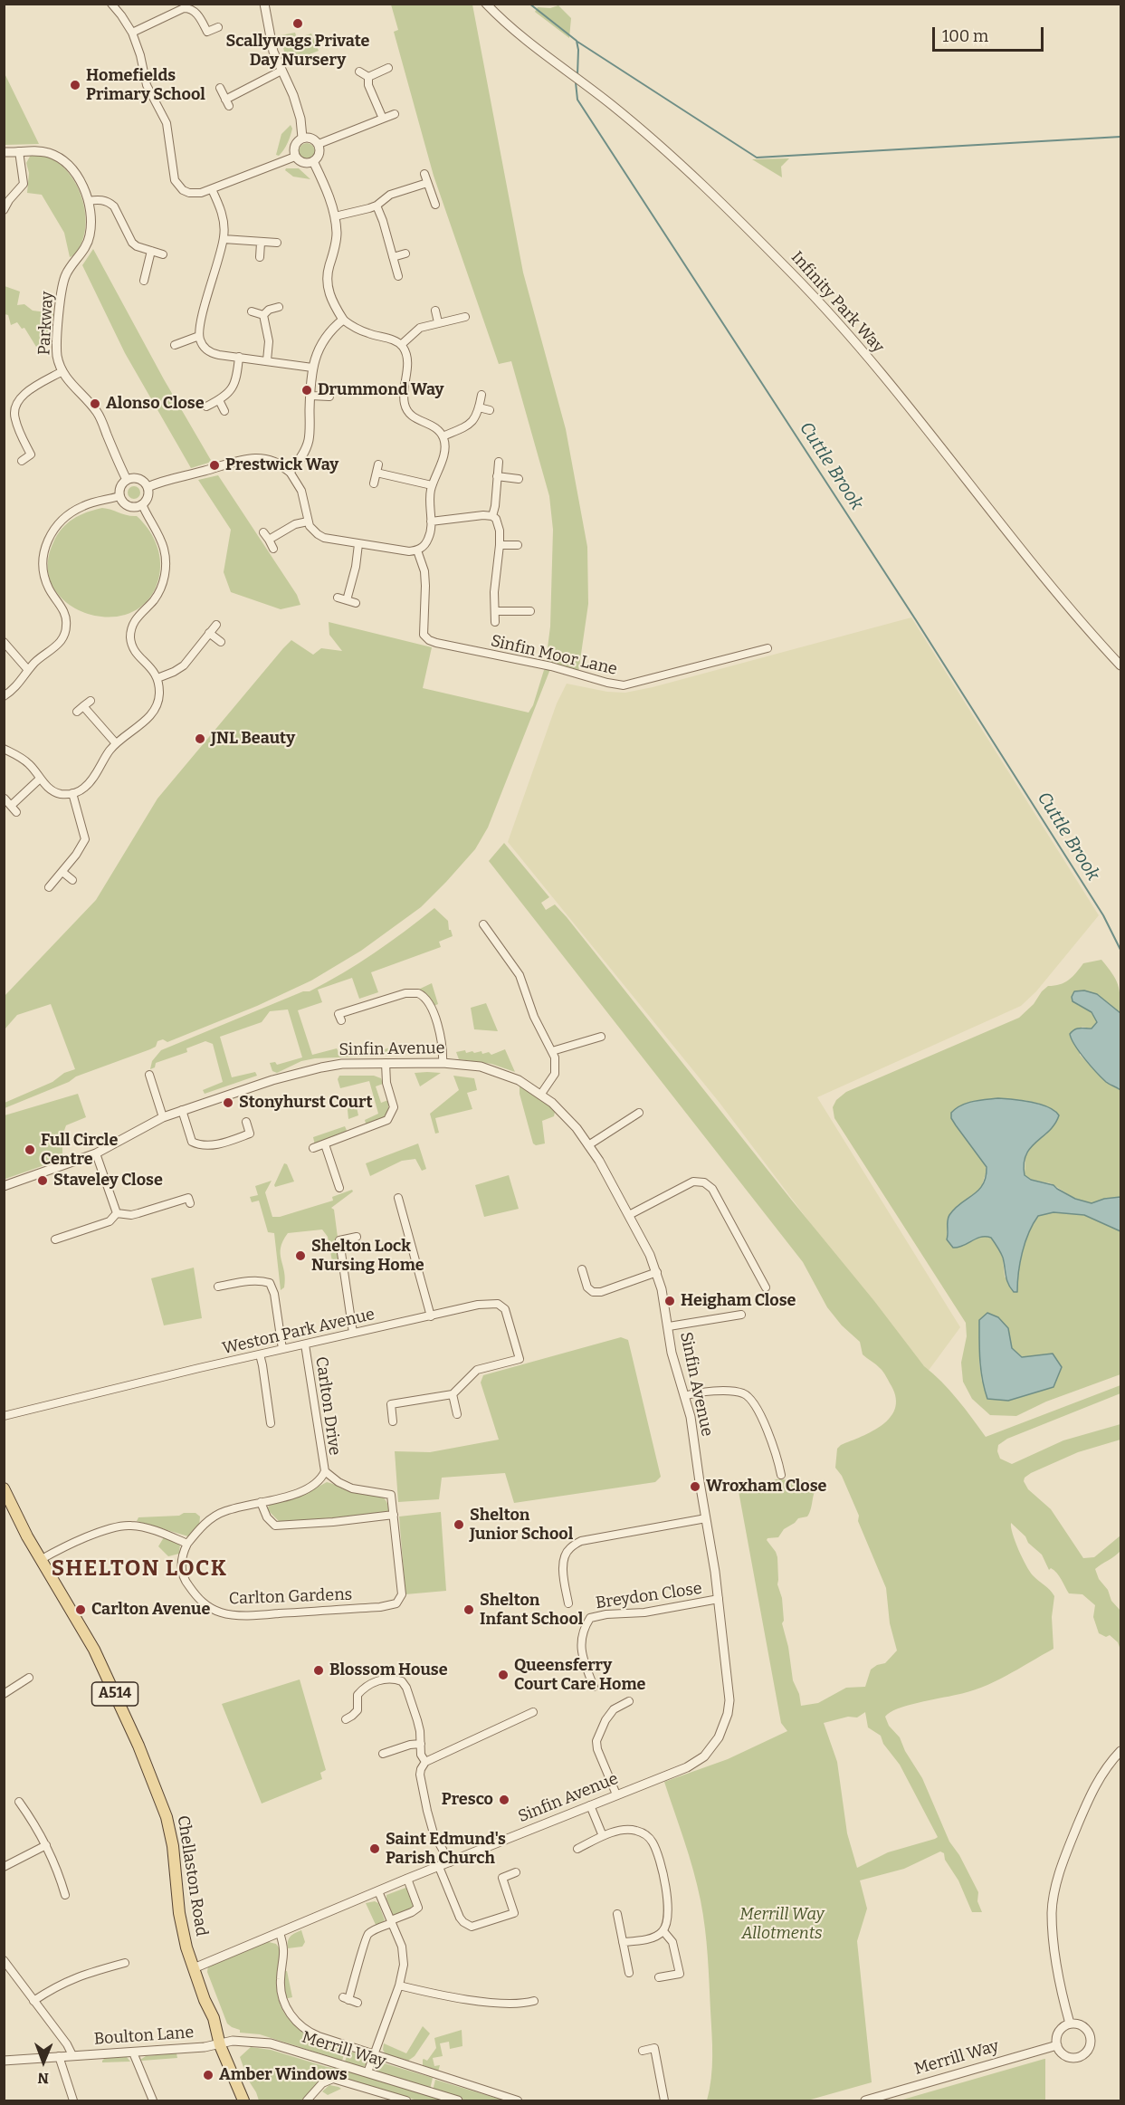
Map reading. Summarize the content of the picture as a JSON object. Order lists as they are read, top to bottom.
{
  "streets": {
    "main road": ["A514", "Chellaston Road"],
    "street": [
      "Infinity Park Way",
      "Parkway",
      "Sinfin Moor Lane",
      "Sinfin Avenue",
      "Weston Park Avenue",
      "Carlton Drive",
      "Breydon Close",
      "Carlton Gardens",
      "Boulton Lane",
      "Merrill Way"
    ]
  },
  "crossings": [
    ["Sinfin Avenue", "Breydon Close"],
    ["Sinfin Avenue", "Chellaston Road"],
    ["Weston Park Avenue", "Carlton Drive"],
    ["Chellaston Road", "Boulton Lane"],
    ["Chellaston Road", "Merrill Way"],
    ["Boulton Lane", "Merrill Way"]
  ],
  "districts": ["SHELTON LOCK"],
  "water": ["Cuttle Brook"],
  "parks": ["Merrill Way Allotments"],
  "places": [
    "Scallywags Private Day Nursery",
    "Homefields Primary School",
    "Drummond Way",
    "Alonso Close",
    "Prestwick Way",
    "JNL Beauty",
    "Stonyhurst Court",
    "Full Circle Centre",
    "Staveley Close",
    "Shelton Lock Nursing Home",
    "Heigham Close",
    "Wroxham Close",
    "Shelton Junior School",
    "Carlton Avenue",
    "Shelton Infant School",
    "Blossom House",
    "Queensferry Court Care Home",
    "Presco",
    "Saint Edmund's Parish Church",
    "Amber Windows"
  ],
  "scale_bar": "100 m",
  "north": "bottom"
}
